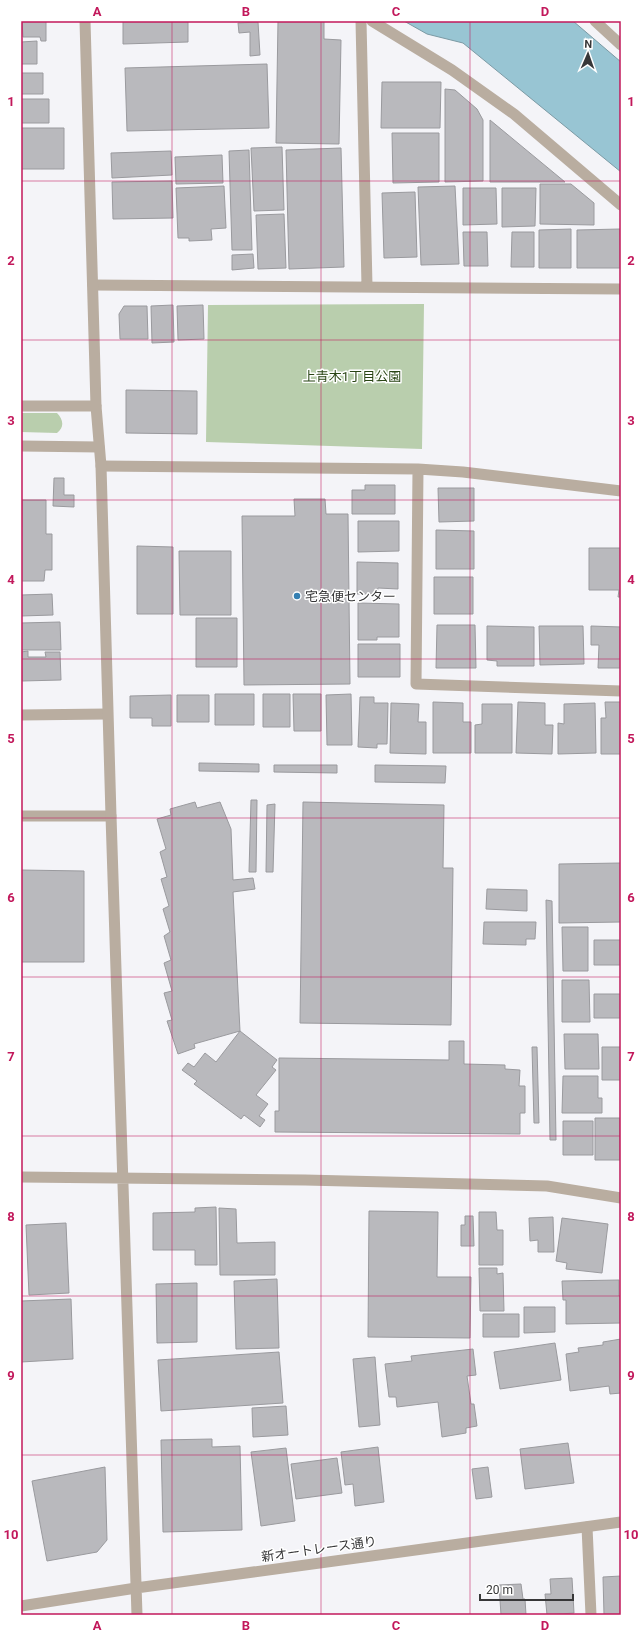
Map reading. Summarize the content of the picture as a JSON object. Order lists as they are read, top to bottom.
{
  "streets": {
    "street": ["新オートレース通り"]
  },
  "parks": ["上青木1丁目公園"],
  "places": ["宅急便センター"],
  "scale_bar": "20 m",
  "north": "top",
  "grid": {
    "columns": [
      "A",
      "B",
      "C",
      "D"
    ],
    "rows": [
      "1",
      "2",
      "3",
      "4",
      "5",
      "6",
      "7",
      "8",
      "9",
      "10"
    ]
  }
}
